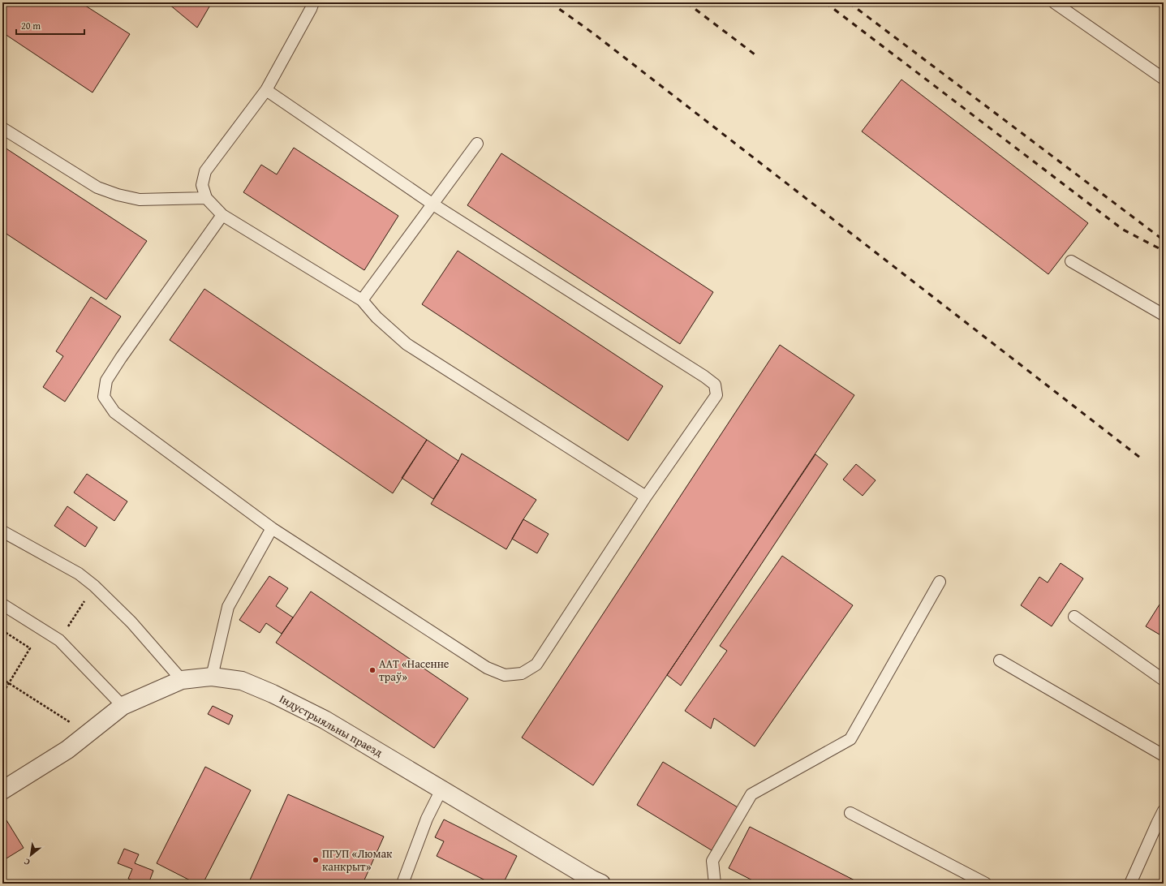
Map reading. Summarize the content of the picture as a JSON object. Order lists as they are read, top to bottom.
{
  "streets": {
    "street": ["Індустрыяльны праезд"]
  },
  "places": ["ААТ «Насенне траў»", "ПГУП «Люмак канкрыт»"],
  "scale_bar": "20 m",
  "north": "bottom left"
}
